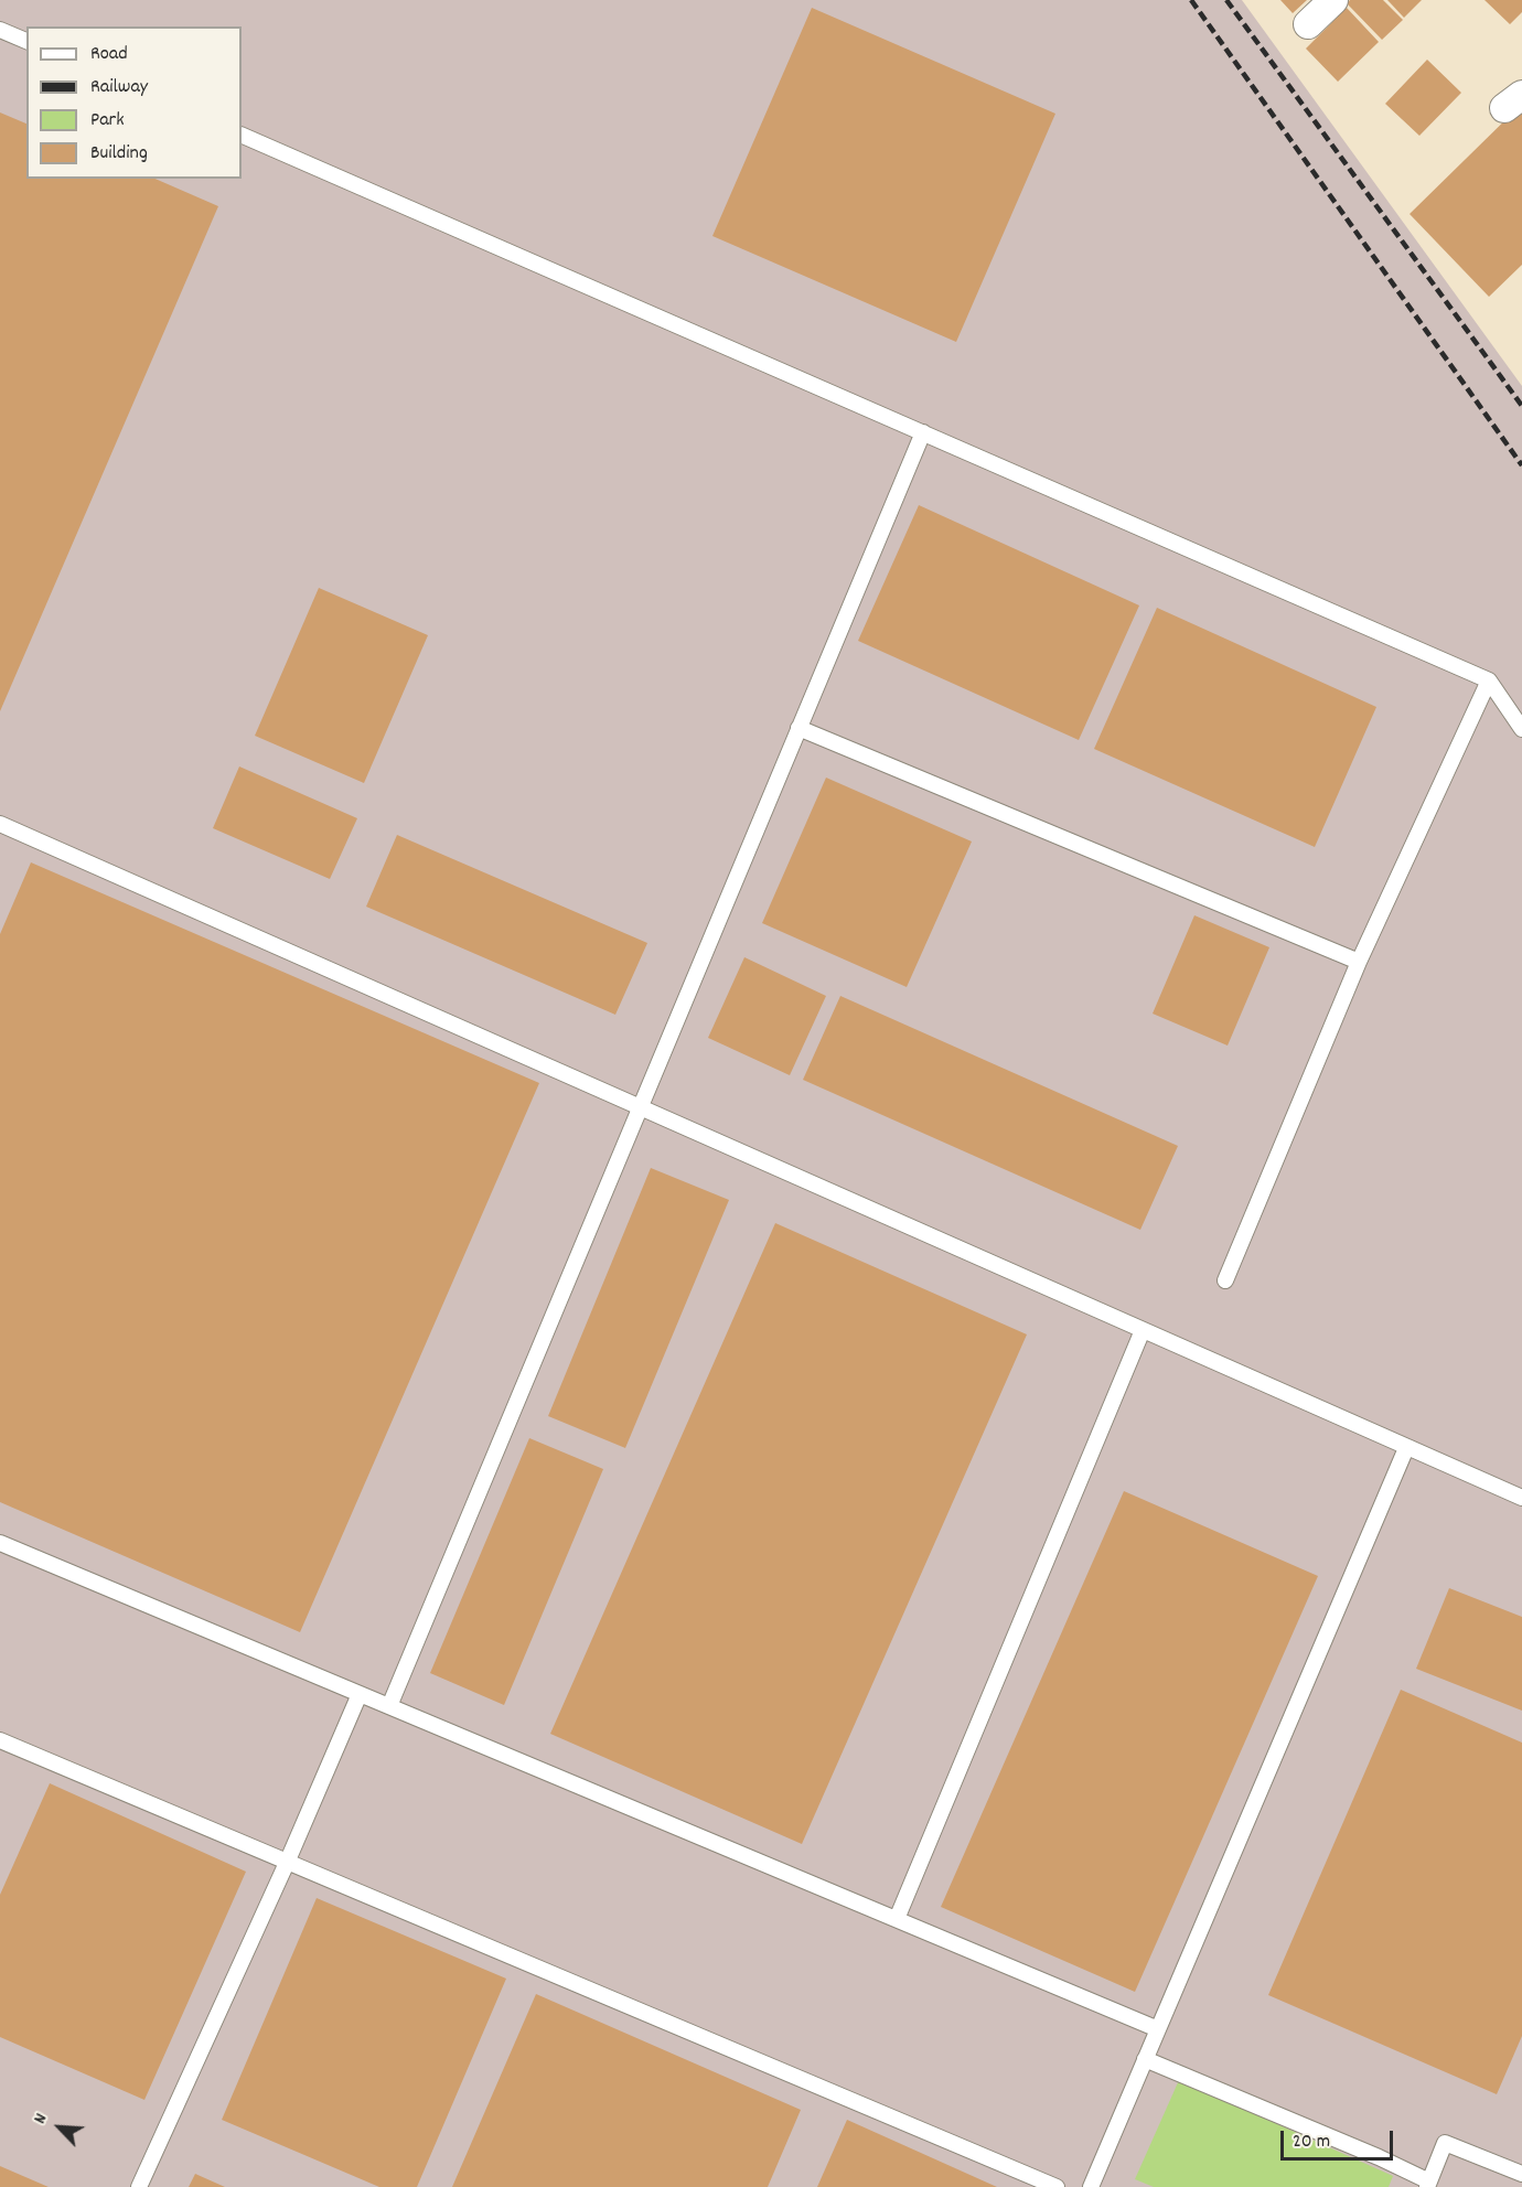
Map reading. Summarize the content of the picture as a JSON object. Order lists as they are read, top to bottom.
{
  "legend": [
    "Road",
    "Railway",
    "Park",
    "Building"
  ],
  "scale_bar": "20 m",
  "north": "top left"
}
